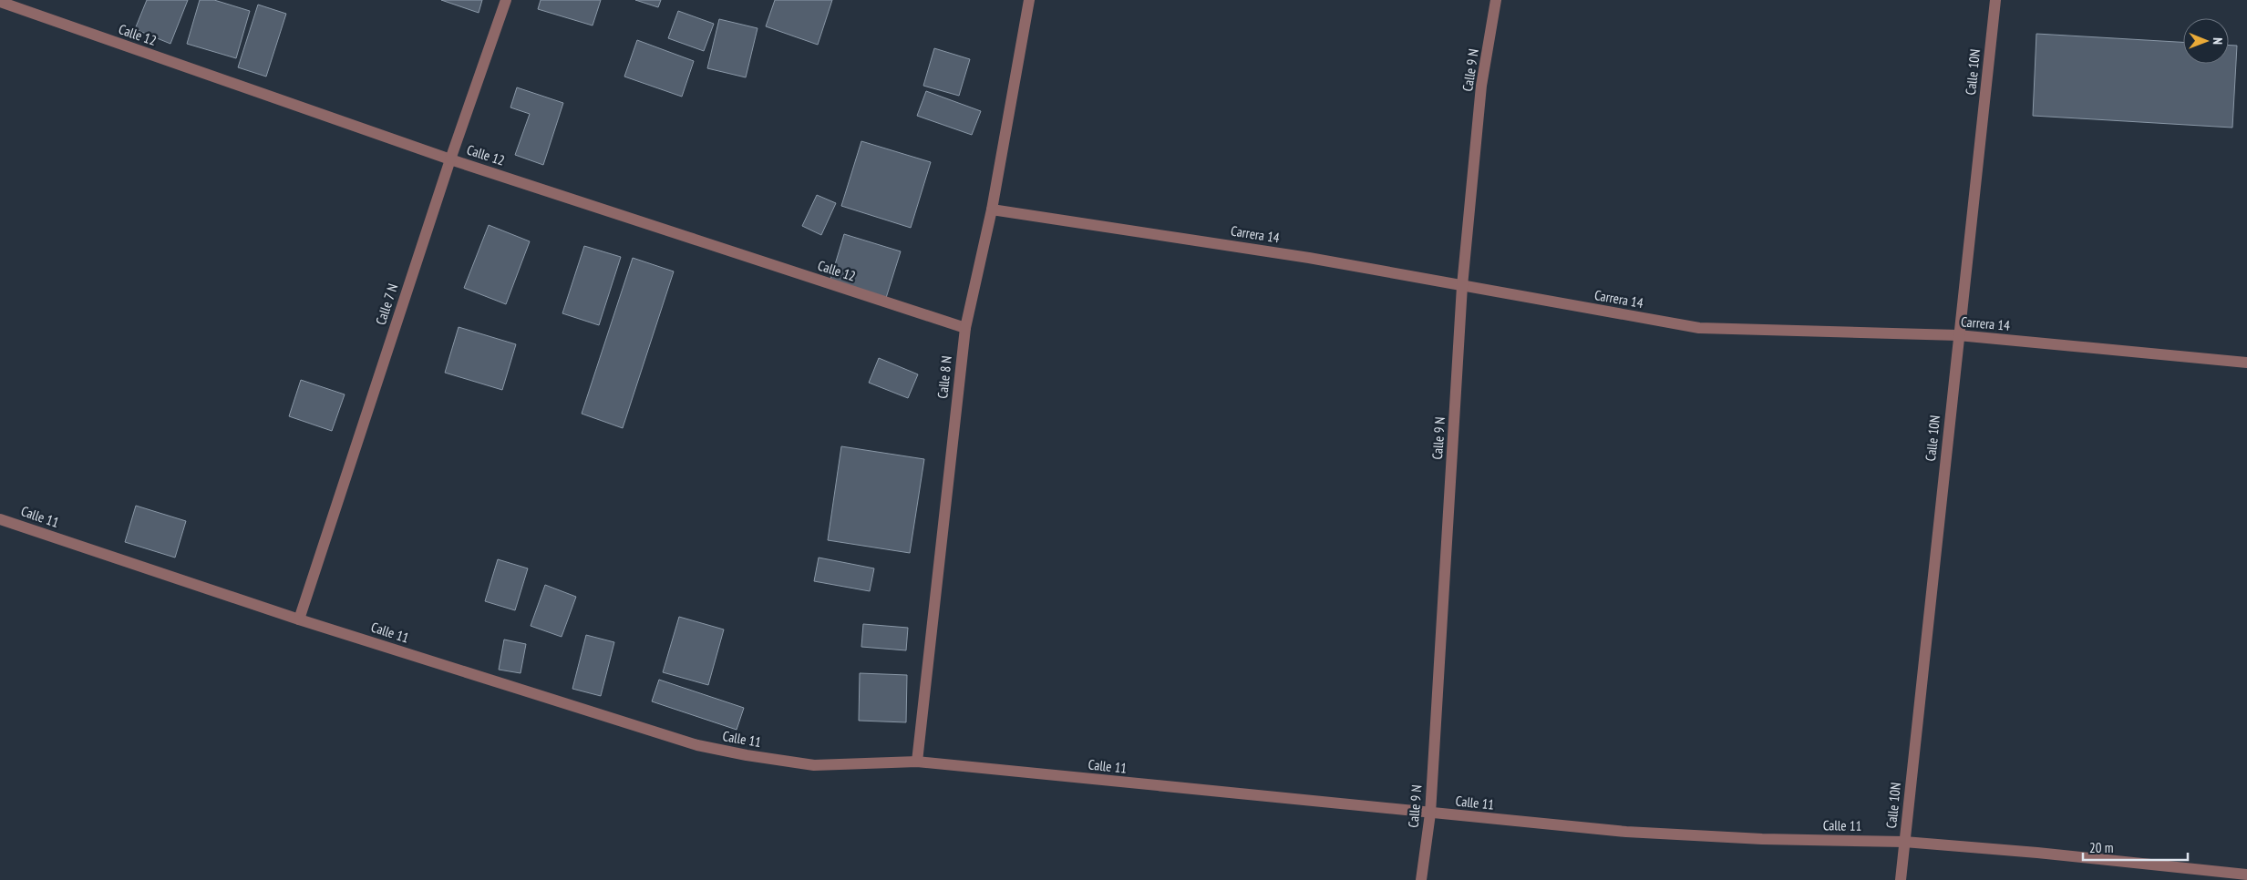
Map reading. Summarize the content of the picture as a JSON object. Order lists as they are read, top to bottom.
{
  "streets": {
    "street": [
      "Calle 12",
      "Calle 9 N",
      "Calle 10N",
      "Carrera 14",
      "Calle 7 N",
      "Calle 8 N",
      "Calle 11"
    ]
  },
  "crossings": [
    ["Calle 12", "Calle 7 N"],
    ["Calle 12", "Calle 8 N"],
    ["Calle 9 N", "Carrera 14"],
    ["Calle 9 N", "Calle 11"],
    ["Calle 10N", "Carrera 14"],
    ["Calle 10N", "Calle 11"],
    ["Carrera 14", "Calle 8 N"],
    ["Calle 7 N", "Calle 11"],
    ["Calle 8 N", "Calle 11"]
  ],
  "scale_bar": "20 m",
  "north": "right"
}
